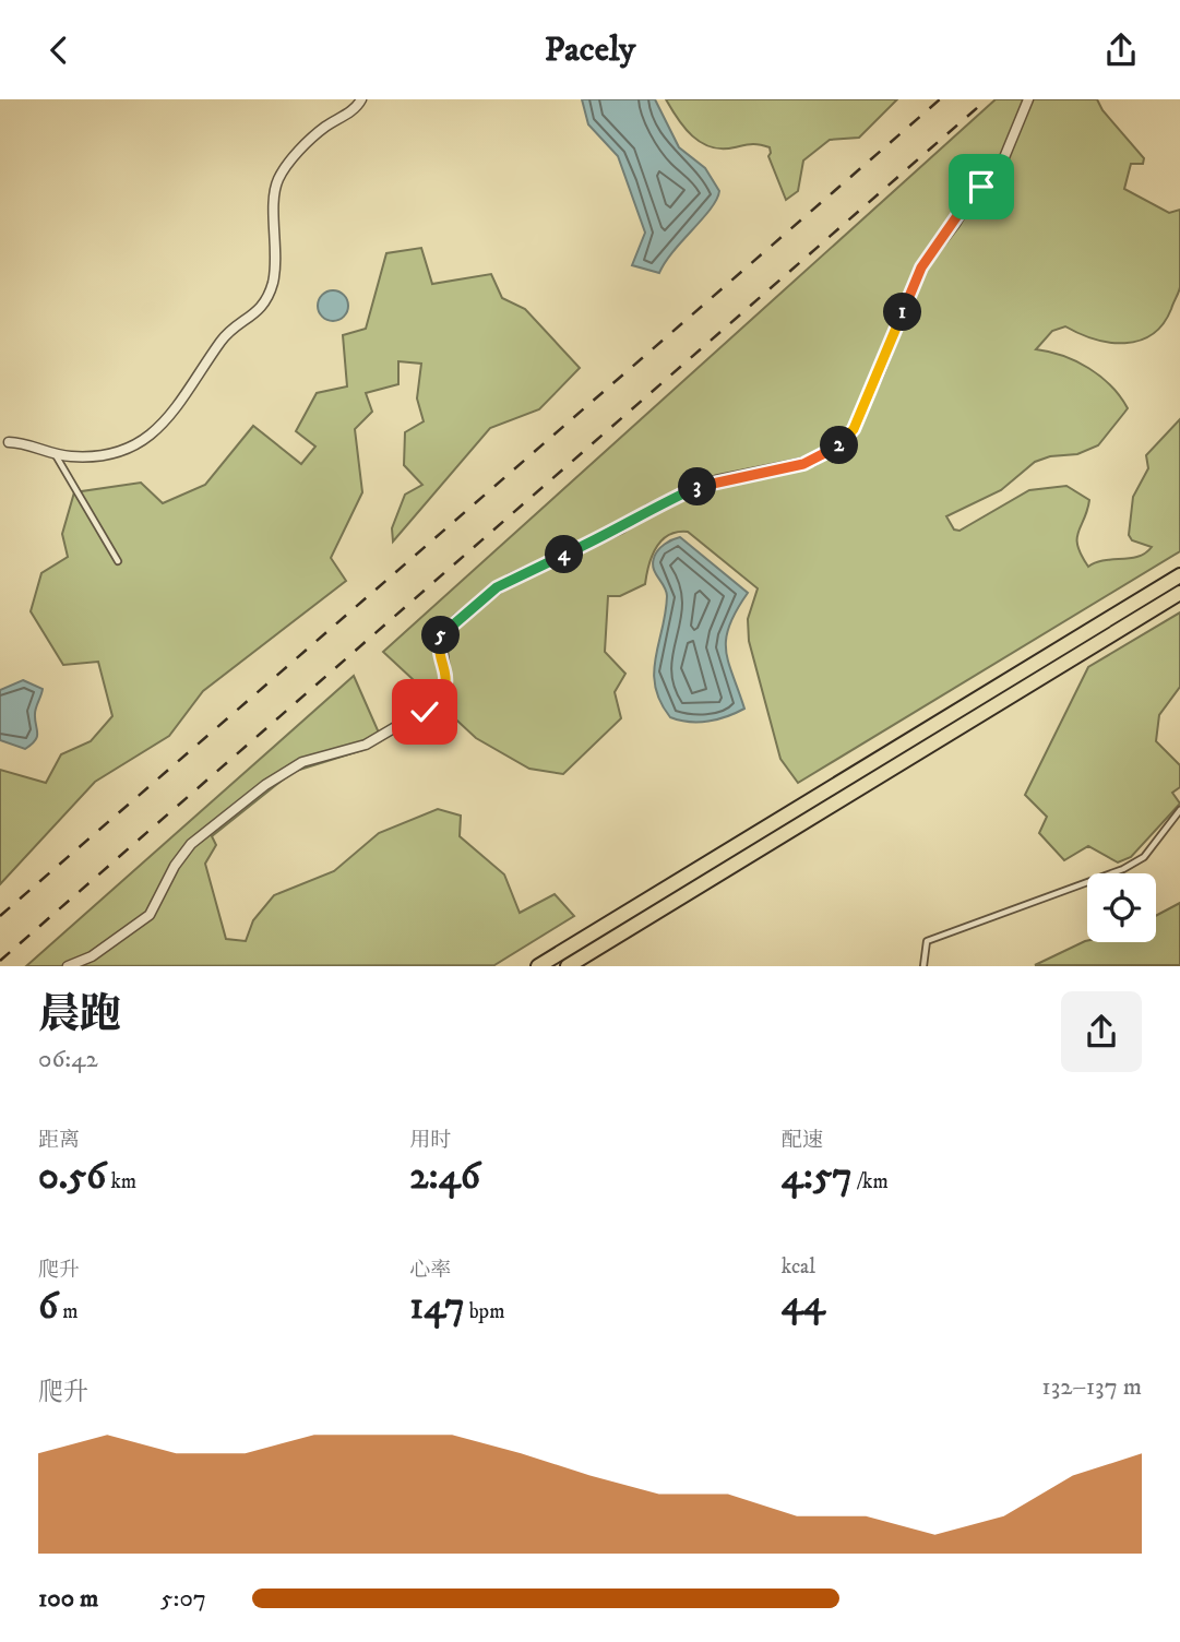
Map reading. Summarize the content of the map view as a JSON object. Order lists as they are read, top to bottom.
{
  "page": {
    "header": "Pacely",
    "pins": [
      "1",
      "2",
      "3",
      "4",
      "5"
    ],
    "heading": ["晨跑", "06:42"],
    "stats": [
      ["距离", "0.56 km"],
      ["用时", "2:46"],
      ["配速", "4:57 /km"],
      ["爬升", "6 m"],
      ["心率", "147 bpm"],
      ["kcal", "44"]
    ],
    "chart": ["爬升", "132–137 m"],
    "list": [
      {
        "name": "100 m",
        "note": "5:07"
      }
    ]
  }
}
